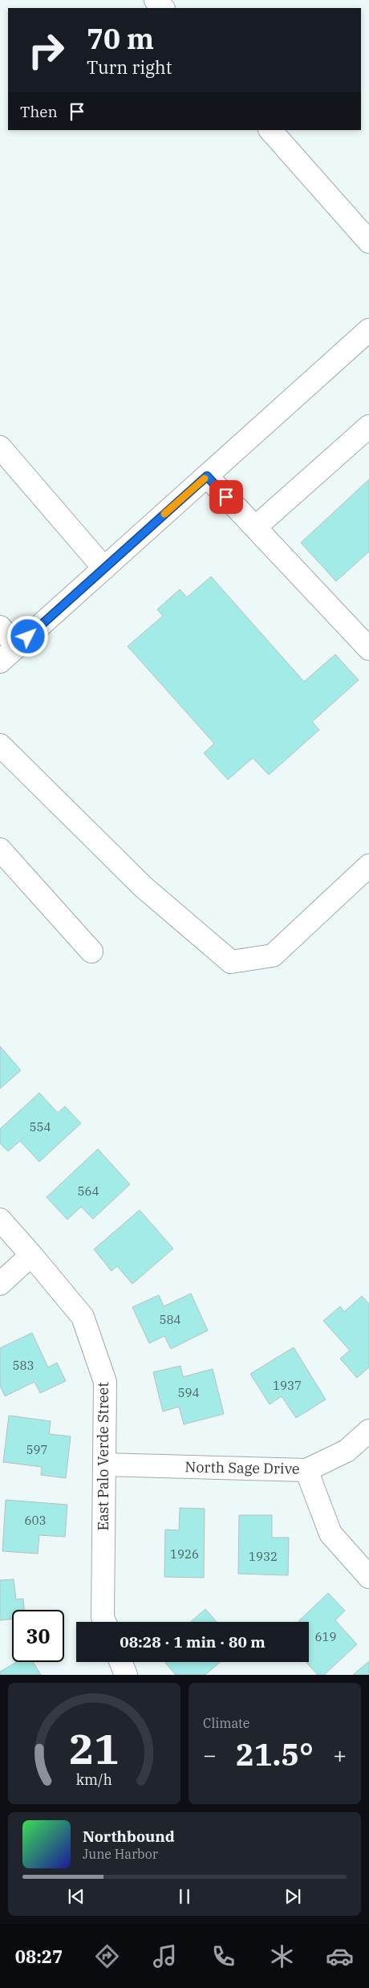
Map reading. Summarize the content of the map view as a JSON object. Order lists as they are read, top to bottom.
{
  "streets": {
    "street": ["East Palo Verde Street", "North Sage Drive"]
  },
  "crossings": [
    ["East Palo Verde Street", "North Sage Drive"]
  ],
  "house_numbers": [
    "554",
    "564",
    "584",
    "583",
    "1937",
    "594",
    "597",
    "603",
    "1926",
    "1932",
    "619"
  ],
  "page": {
    "turn": ["70 m", "Turn right"],
    "then": "Then",
    "limit": "30",
    "trip": "08:28 · 1 min · 80 m",
    "tile": "Climate",
    "heat": ["−", "21.5°", "+"],
    "song": ["Northbound", "June Harbor"],
    "tabs": "08:27",
    "gauge": ["21", "km/h"]
  }
}
